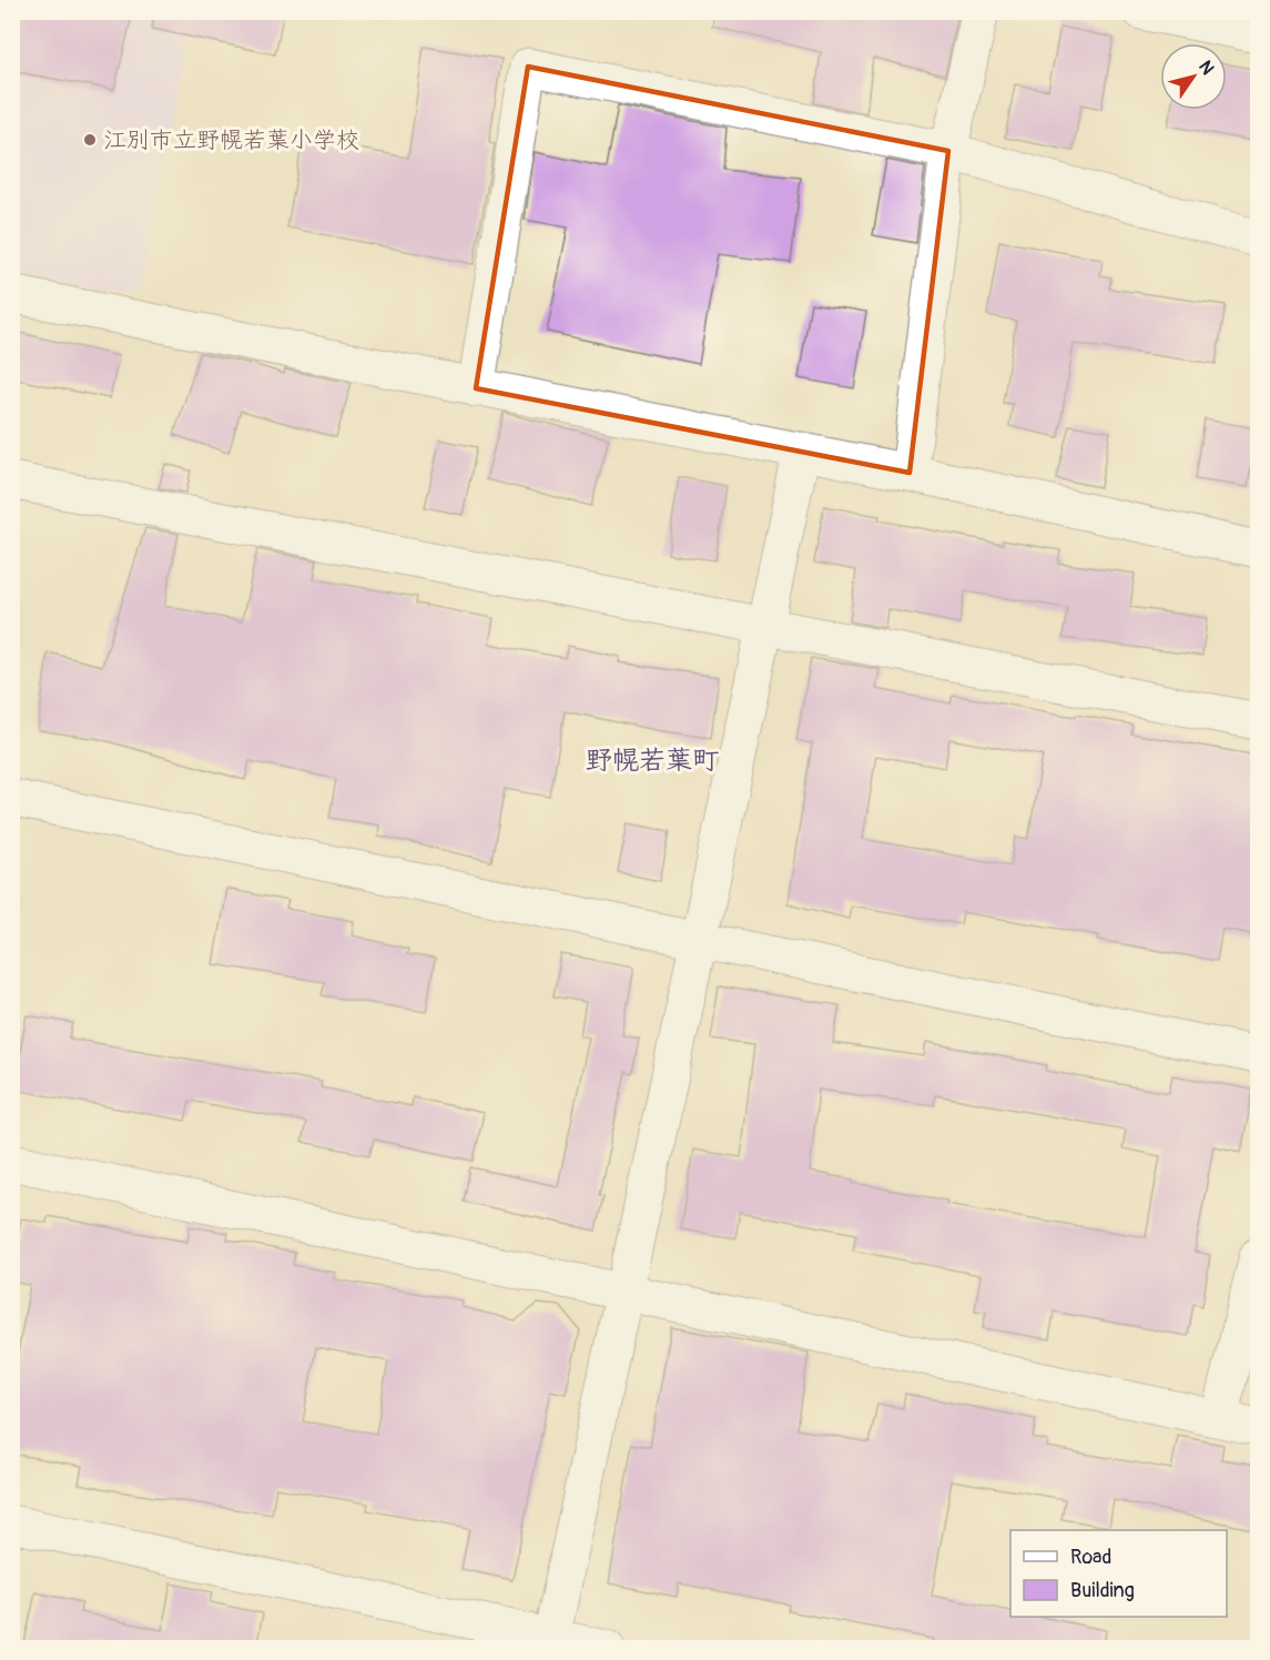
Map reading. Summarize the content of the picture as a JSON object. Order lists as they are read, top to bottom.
{
  "districts": ["野幌若葉町"],
  "places": ["江別市立野幌若葉小学校"],
  "legend": ["Road", "Building"],
  "north": "top right"
}
